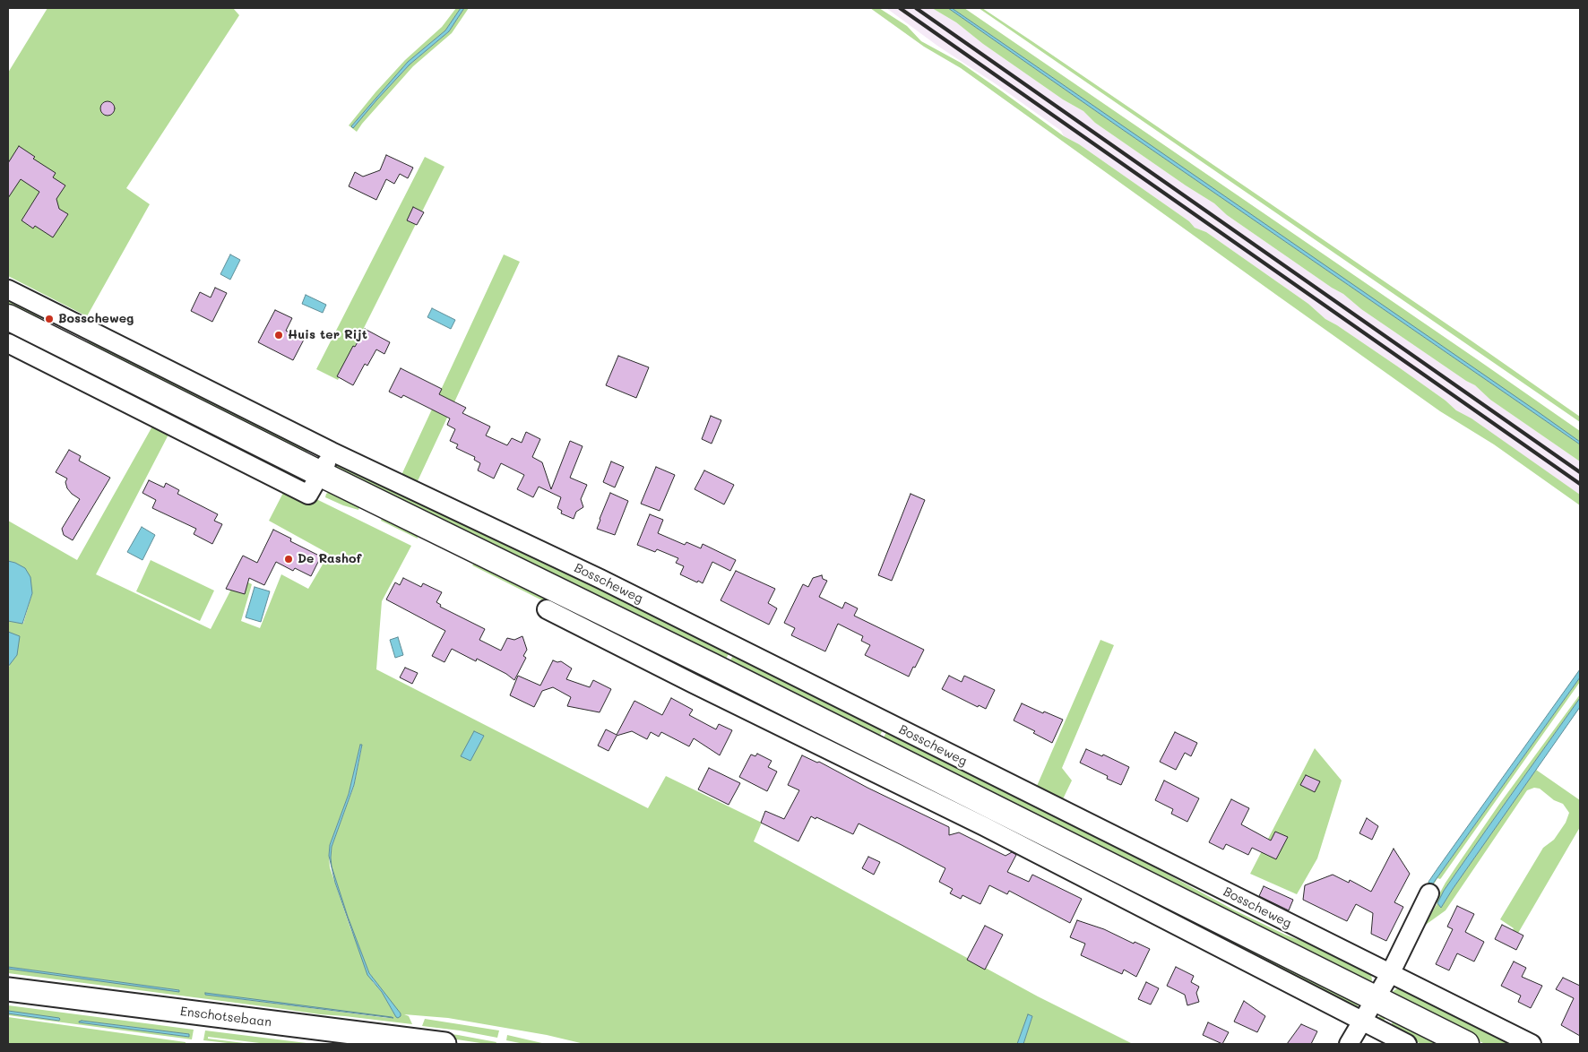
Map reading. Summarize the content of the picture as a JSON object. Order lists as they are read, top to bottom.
{
  "streets": {
    "street": ["Bosscheweg", "Enschotsebaan"]
  },
  "places": ["Bosscheweg", "Huis ter Rijt", "De Rashof"]
}
